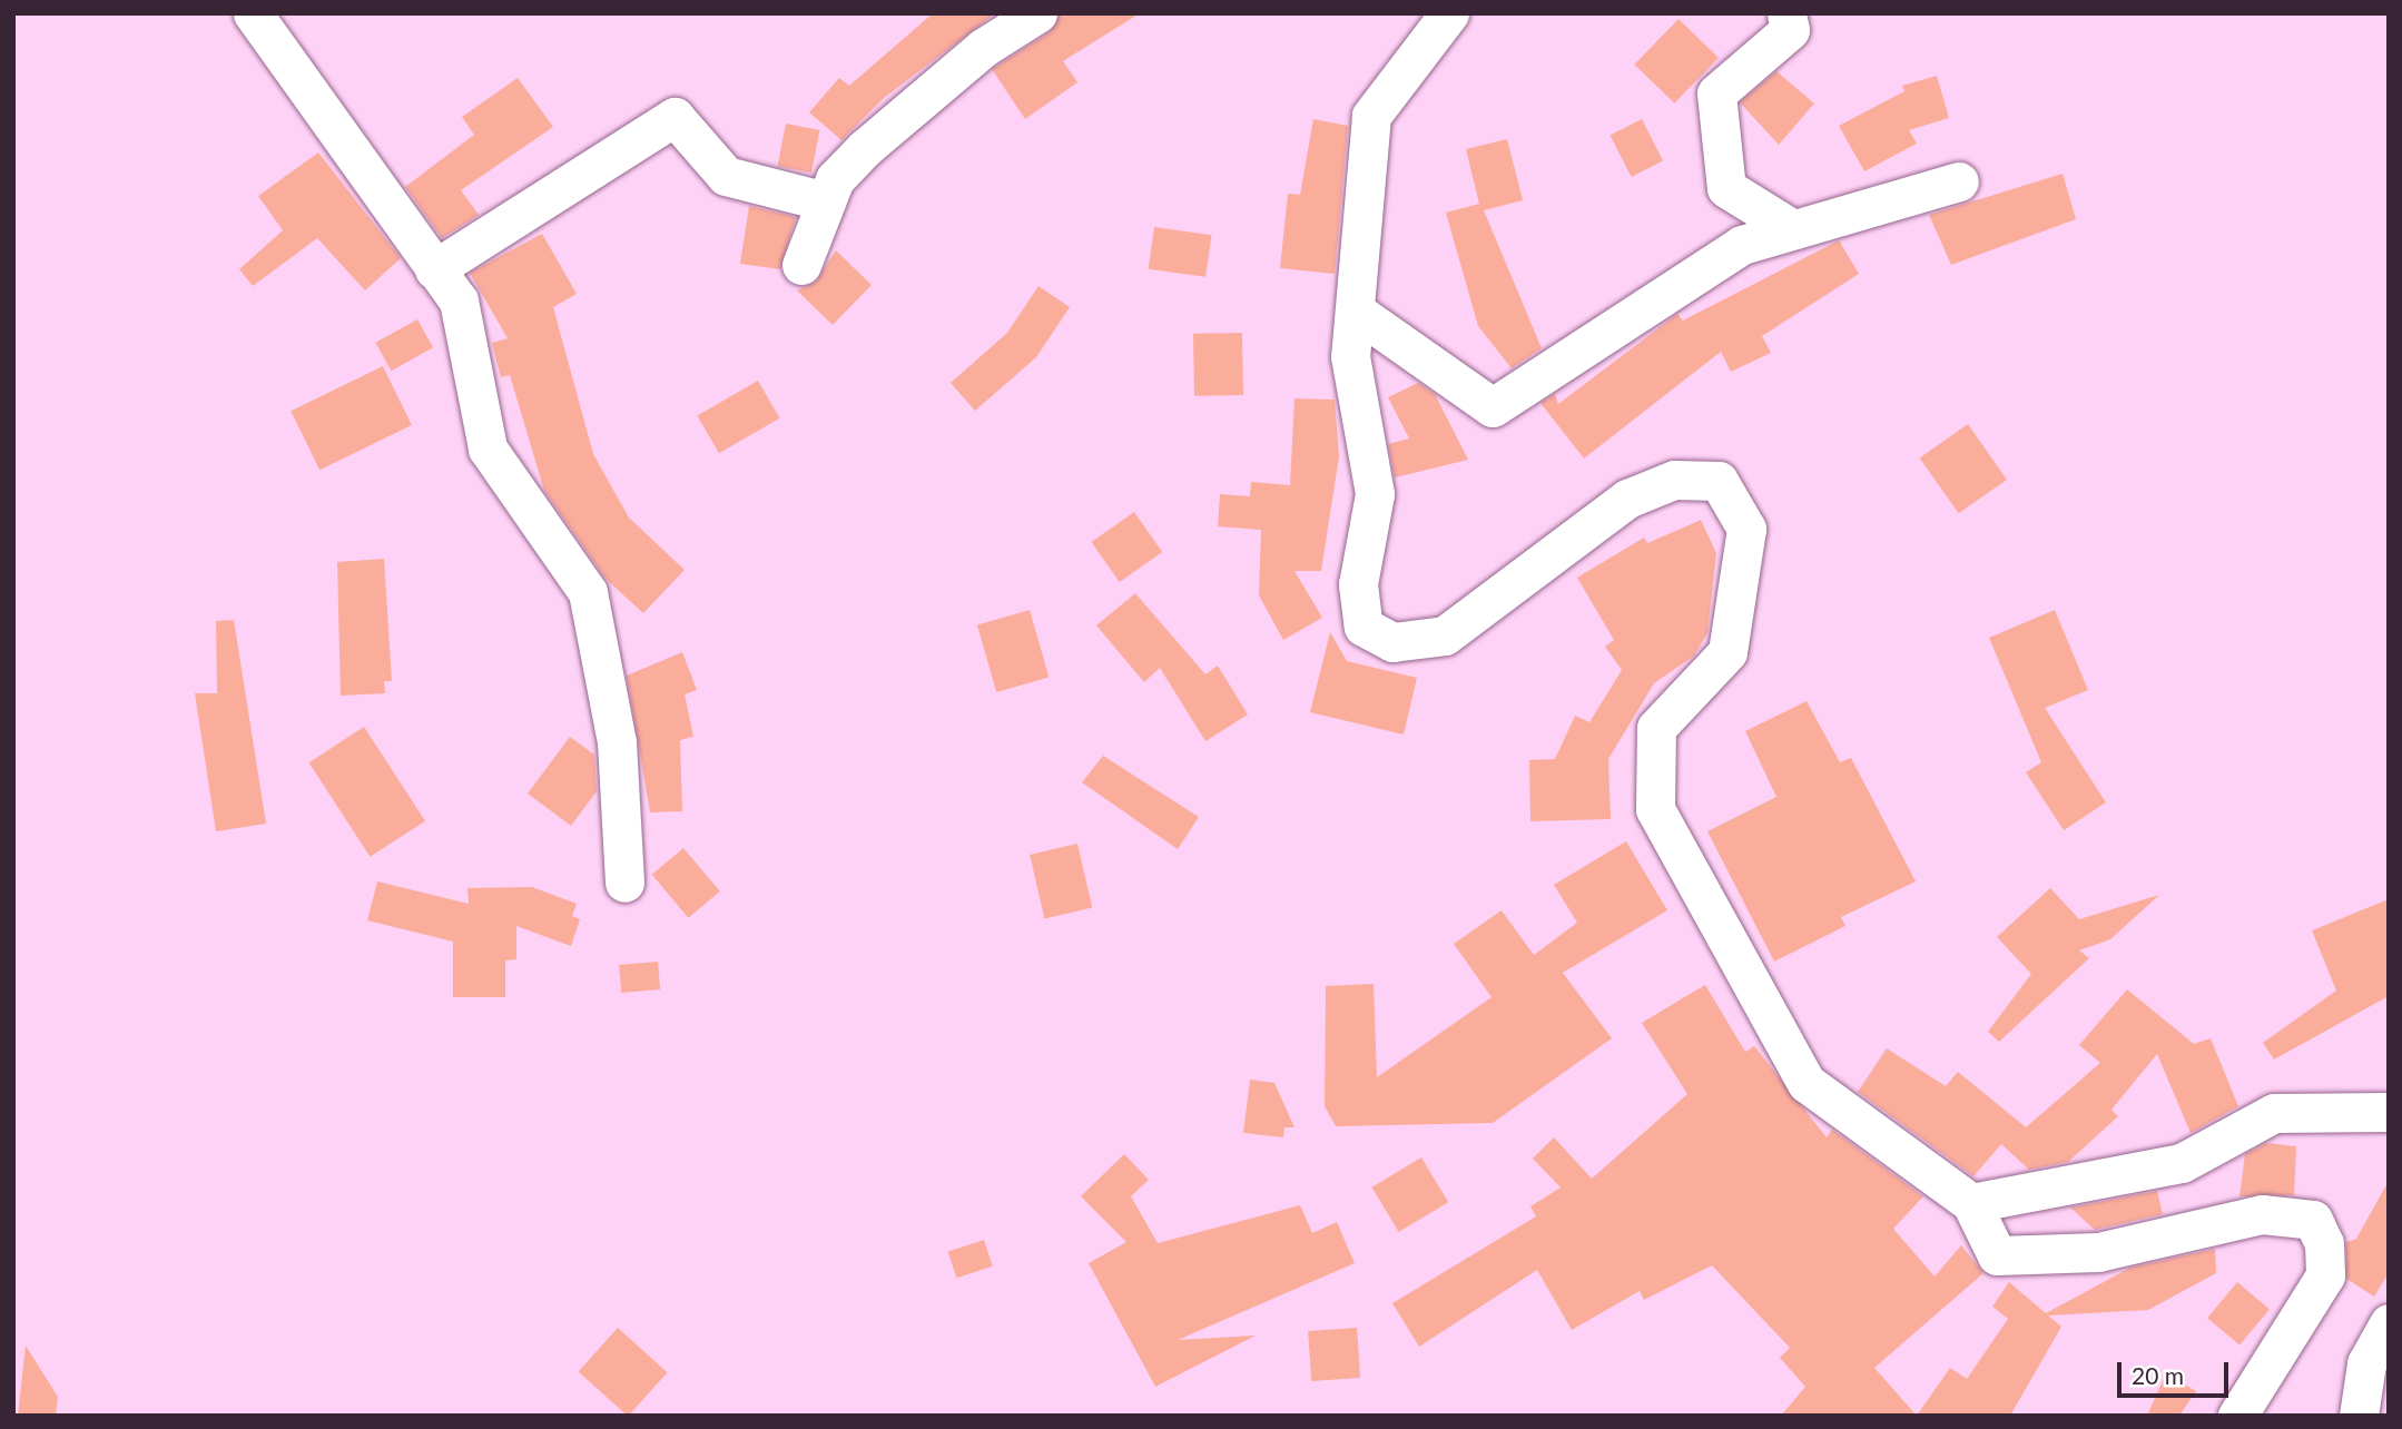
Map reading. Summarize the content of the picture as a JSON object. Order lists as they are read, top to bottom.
{
  "scale_bar": "20 m"
}
